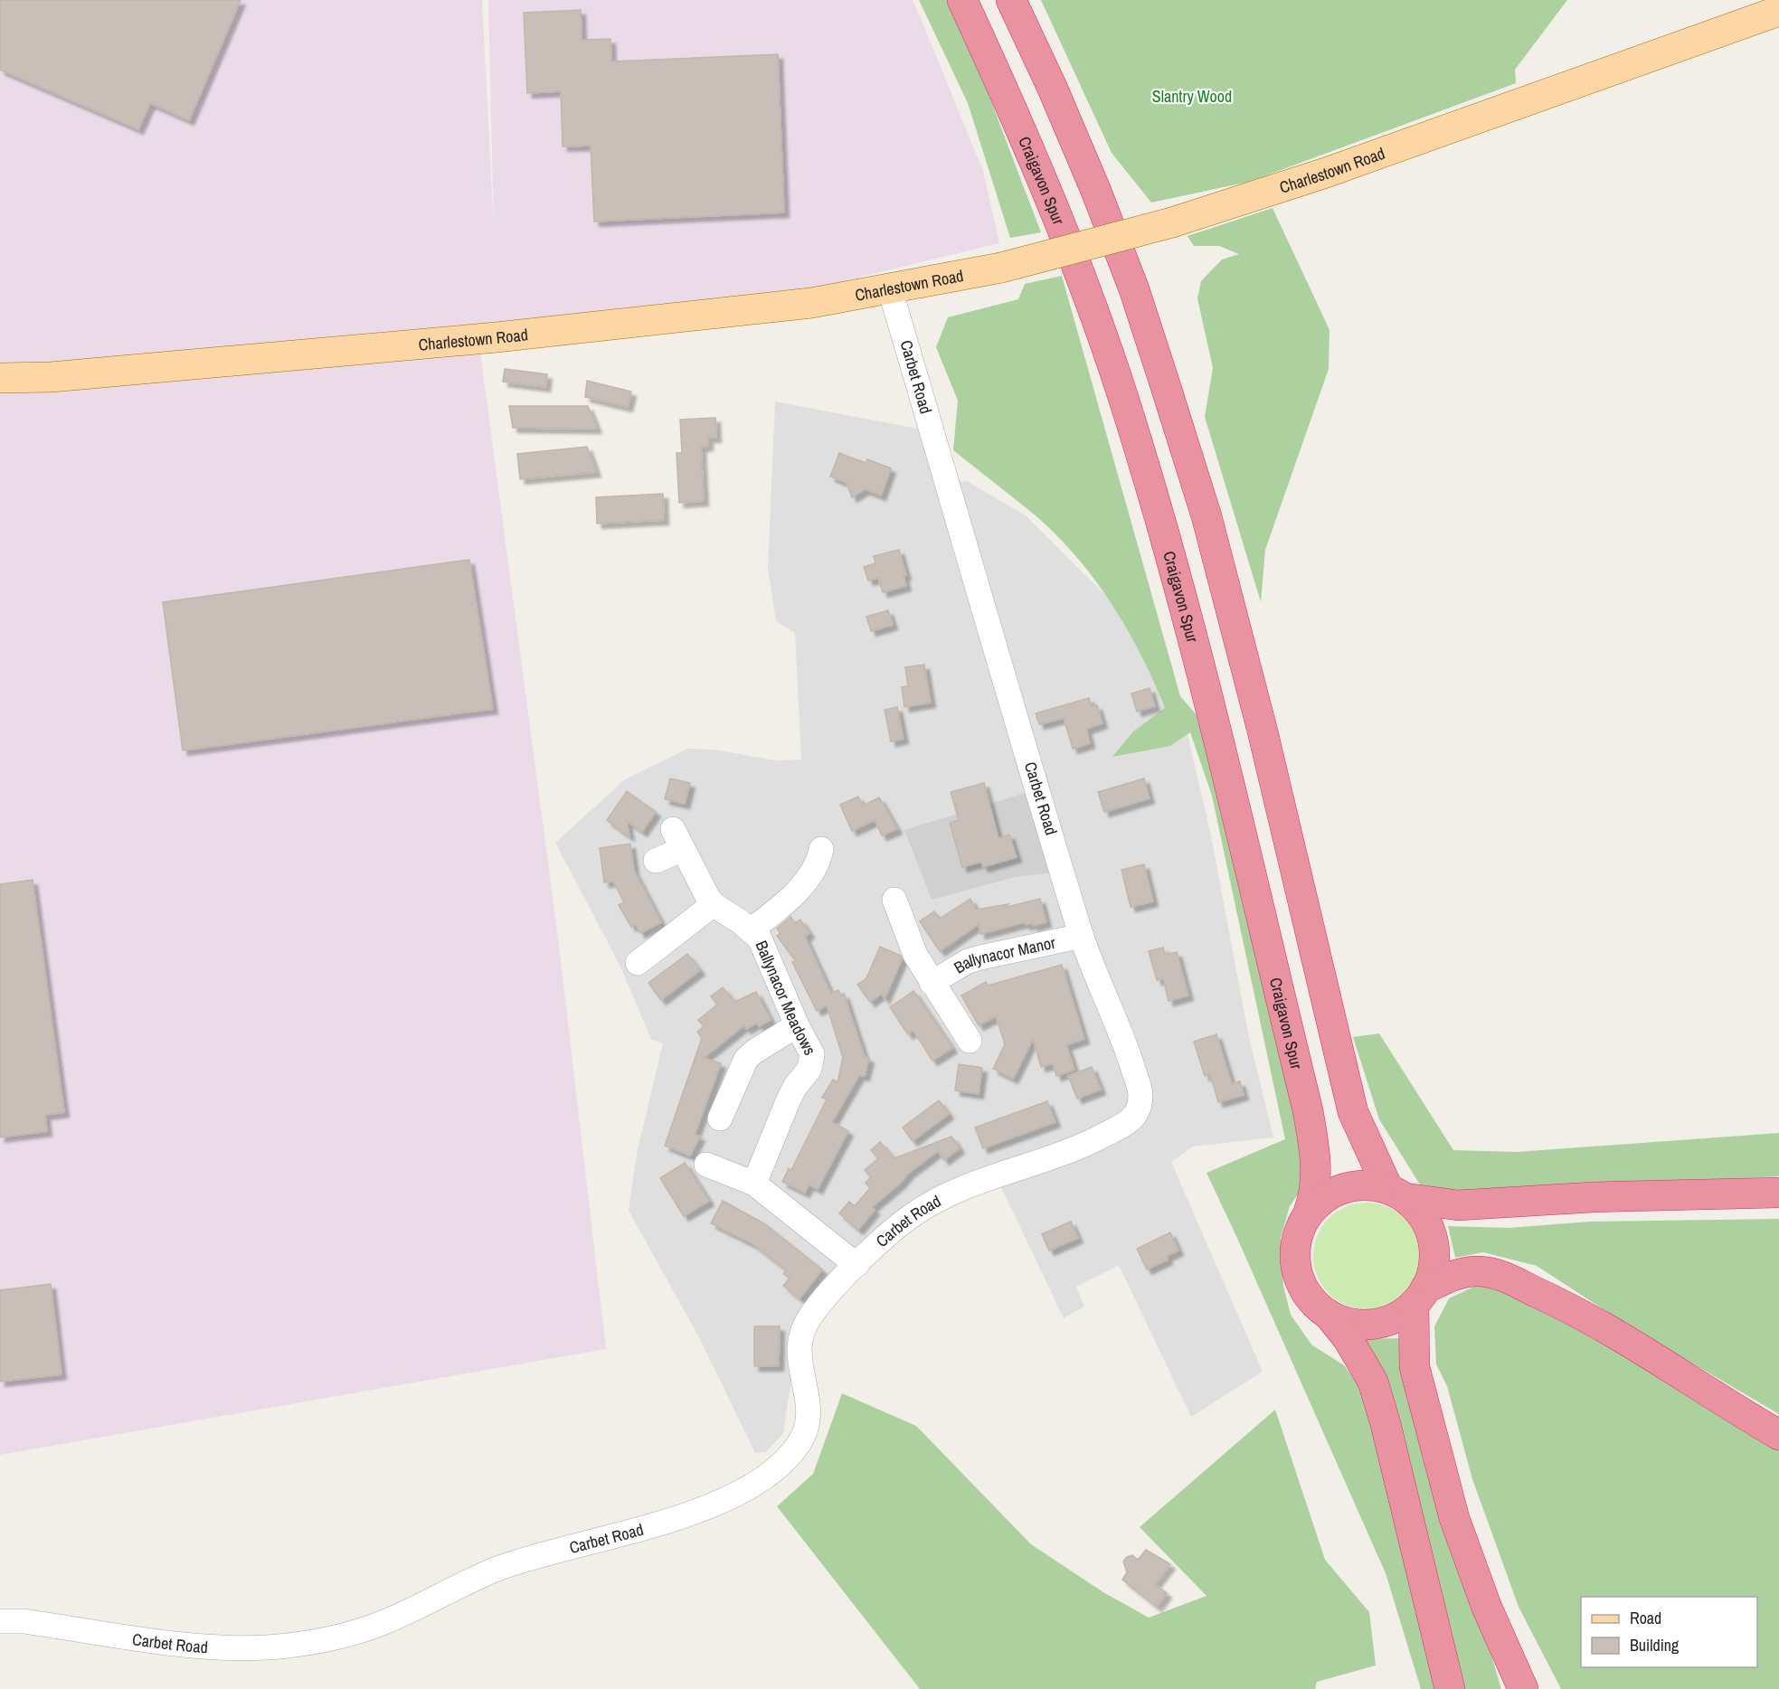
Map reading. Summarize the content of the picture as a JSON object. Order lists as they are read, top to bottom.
{
  "streets": {
    "highway": ["Craigavon Spur"],
    "main road": ["Charlestown Road"],
    "street": ["Carbet Road", "Ballynacor Manor", "Ballynacor Meadows"]
  },
  "crossings": [
    ["Charlestown Road", "Carbet Road"],
    ["Carbet Road", "Ballynacor Manor"]
  ],
  "parks": ["Slantry Wood"],
  "legend": ["Road", "Building"]
}
